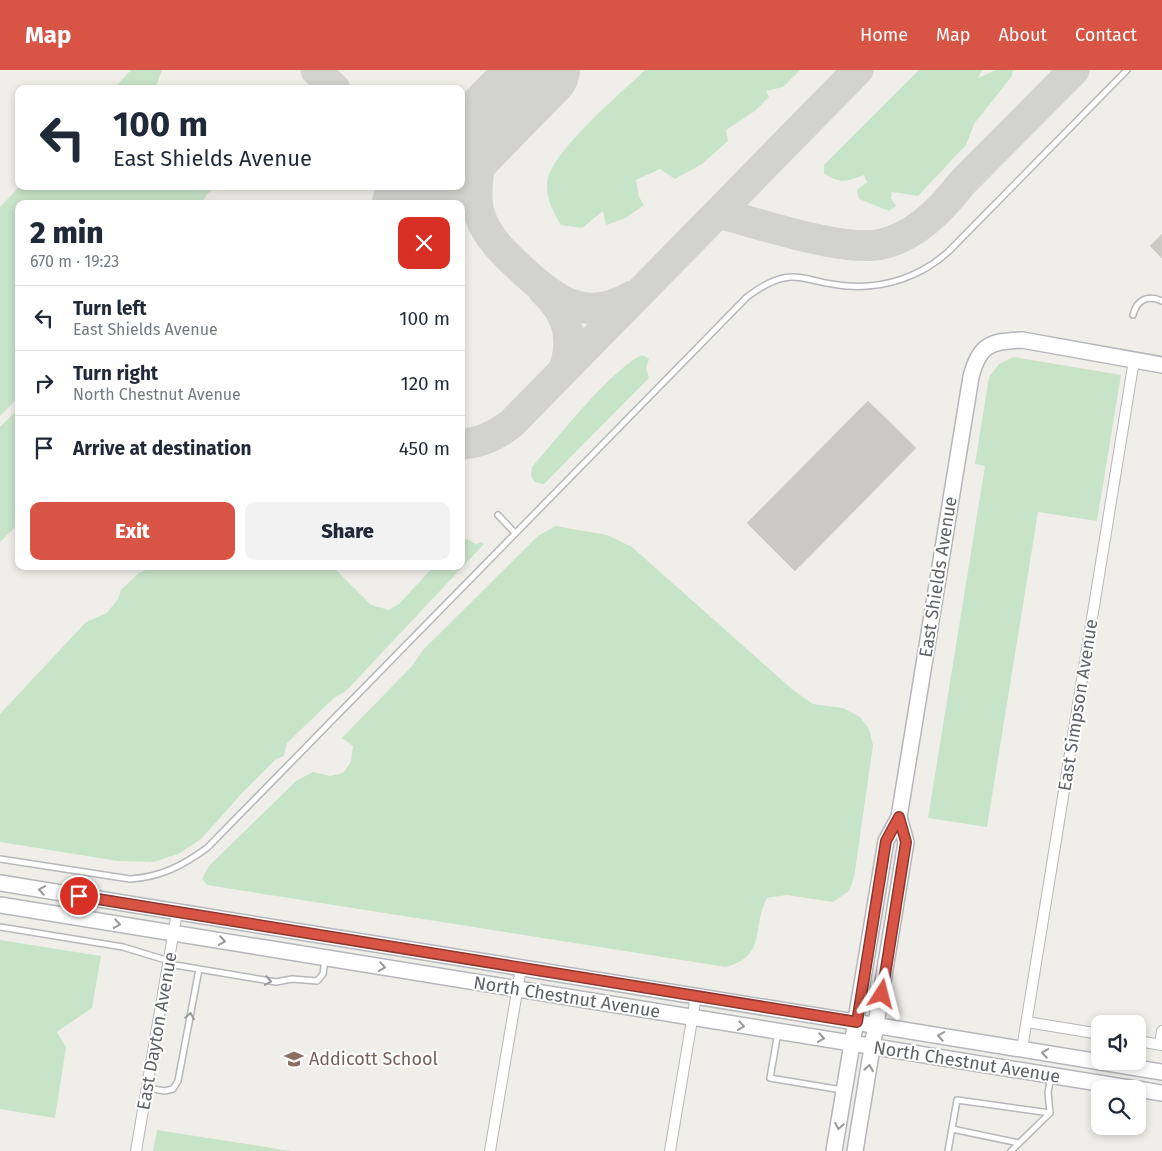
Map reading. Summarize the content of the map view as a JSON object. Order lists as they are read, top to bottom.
{
  "streets": {
    "main road": ["East Shields Avenue", "North Chestnut Avenue"],
    "street": ["East Simpson Avenue", "East Dayton Avenue"]
  },
  "crossings": [
    ["East Shields Avenue", "East Simpson Avenue"],
    ["East Shields Avenue", "North Chestnut Avenue"],
    ["East Simpson Avenue", "North Chestnut Avenue"],
    ["North Chestnut Avenue", "East Dayton Avenue"]
  ],
  "places": {
    "school or university": ["Addicott School"]
  },
  "page": {
    "header": "Map",
    "nav": [
      "Home",
      "Map",
      "About",
      "Contact"
    ],
    "turn": ["100 m", "East Shields Avenue"],
    "heading": ["2 min", "670 m · 19:23"],
    "list": [
      {
        "name": "Turn left",
        "note": "East Shields Avenue",
        "value": "100 m"
      },
      {
        "name": "Turn right",
        "note": "North Chestnut Avenue",
        "value": "120 m"
      },
      {
        "name": "Arrive at destination",
        "value": "450 m"
      }
    ],
    "buttons": ["Exit", "Share"]
  }
}
